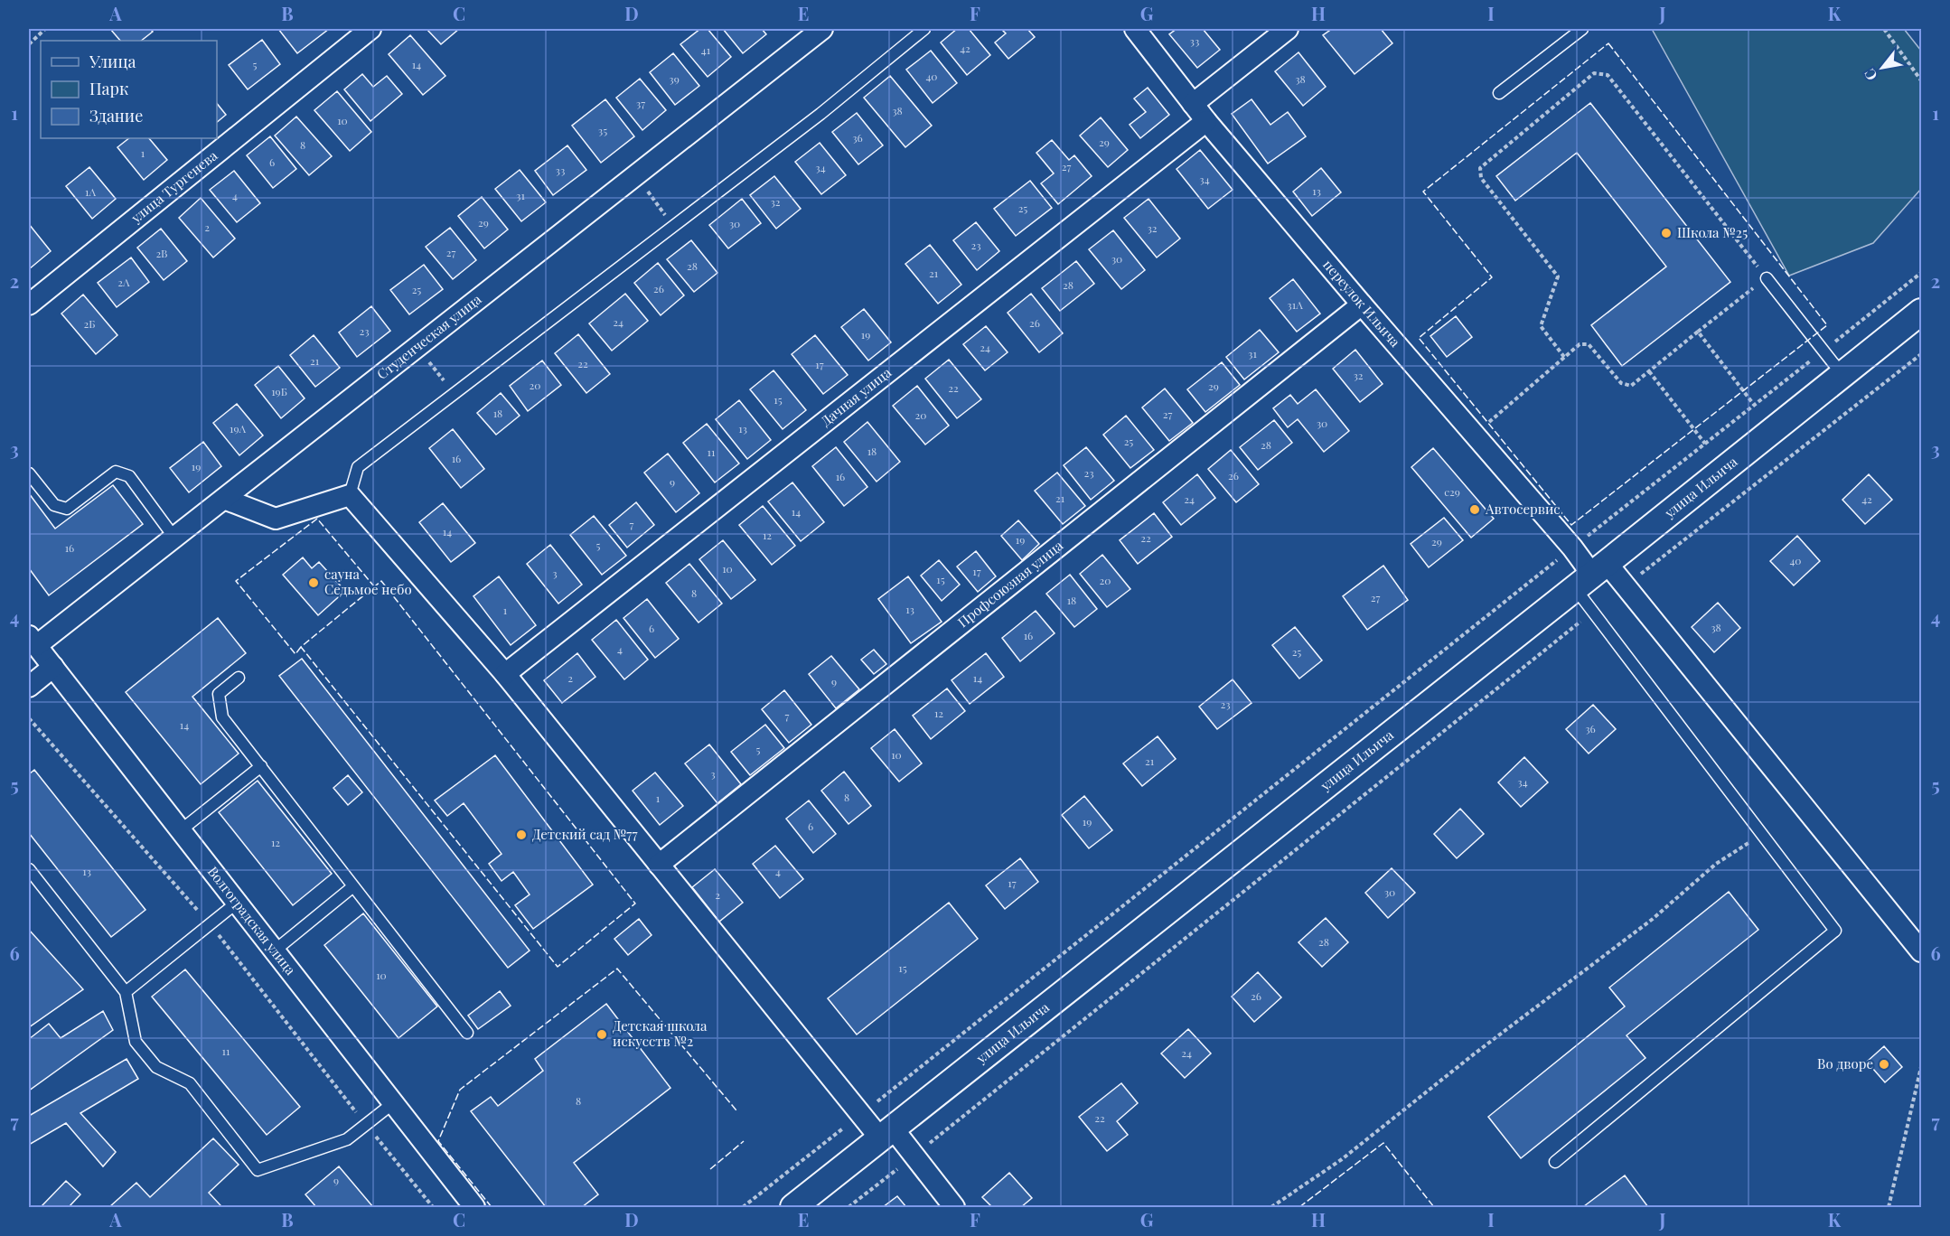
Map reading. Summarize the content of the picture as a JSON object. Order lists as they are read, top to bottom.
{
  "streets": {
    "street": [
      "улица Тургенева",
      "переулок Ильича",
      "Студенческая улица",
      "Дачная улица",
      "улица Ильича",
      "Профсоюзная улица",
      "Волгоградская улица"
    ]
  },
  "crossings": [
    ["переулок Ильича", "Дачная улица"],
    ["переулок Ильича", "улица Ильича"],
    ["переулок Ильича", "Профсоюзная улица"],
    ["Студенческая улица", "Волгоградская улица"]
  ],
  "places": [
    "Школа №25",
    "Автосервис",
    "сауна Седьмое небо",
    "Детский сад №77",
    "Детская школа искусств №2",
    "Во дворе"
  ],
  "house_numbers": [
    "33",
    "42",
    "41",
    "5",
    "14",
    "40",
    "39",
    "38",
    "37",
    "38",
    "10",
    "35",
    "36",
    "29",
    "8",
    "1",
    "6",
    "27",
    "34",
    "33",
    "34",
    "13",
    "1А",
    "4",
    "31",
    "32",
    "25",
    "29",
    "30",
    "2",
    "32",
    "23",
    "27",
    "2В",
    "30",
    "28",
    "21",
    "2А",
    "28",
    "26",
    "25",
    "31А",
    "24",
    "26",
    "2Б",
    "23",
    "19",
    "24",
    "31",
    "21",
    "22",
    "17",
    "32",
    "20",
    "29",
    "22",
    "19Б",
    "15",
    "18",
    "27",
    "20",
    "30",
    "19А",
    "13",
    "25",
    "28",
    "18",
    "11",
    "16",
    "19",
    "23",
    "26",
    "16",
    "9",
    "с29",
    "21",
    "24",
    "42",
    "14",
    "7",
    "14",
    "12",
    "22",
    "19",
    "29",
    "5",
    "16",
    "40",
    "10",
    "17",
    "3",
    "15",
    "20",
    "8",
    "27",
    "18",
    "13",
    "1",
    "38",
    "6",
    "16",
    "4",
    "25",
    "2",
    "14",
    "9",
    "23",
    "12",
    "7",
    "14",
    "36",
    "5",
    "10",
    "21",
    "3",
    "34",
    "8",
    "1",
    "19",
    "6",
    "12",
    "13",
    "4",
    "17",
    "30",
    "2",
    "28",
    "15",
    "10",
    "26",
    "11",
    "24",
    "8",
    "22",
    "9"
  ],
  "legend": ["Улица", "Парк", "Здание"],
  "north": "bottom left",
  "grid": {
    "columns": [
      "A",
      "B",
      "C",
      "D",
      "E",
      "F",
      "G",
      "H",
      "I",
      "J",
      "K"
    ],
    "rows": [
      "1",
      "2",
      "3",
      "4",
      "5",
      "6",
      "7"
    ]
  }
}
